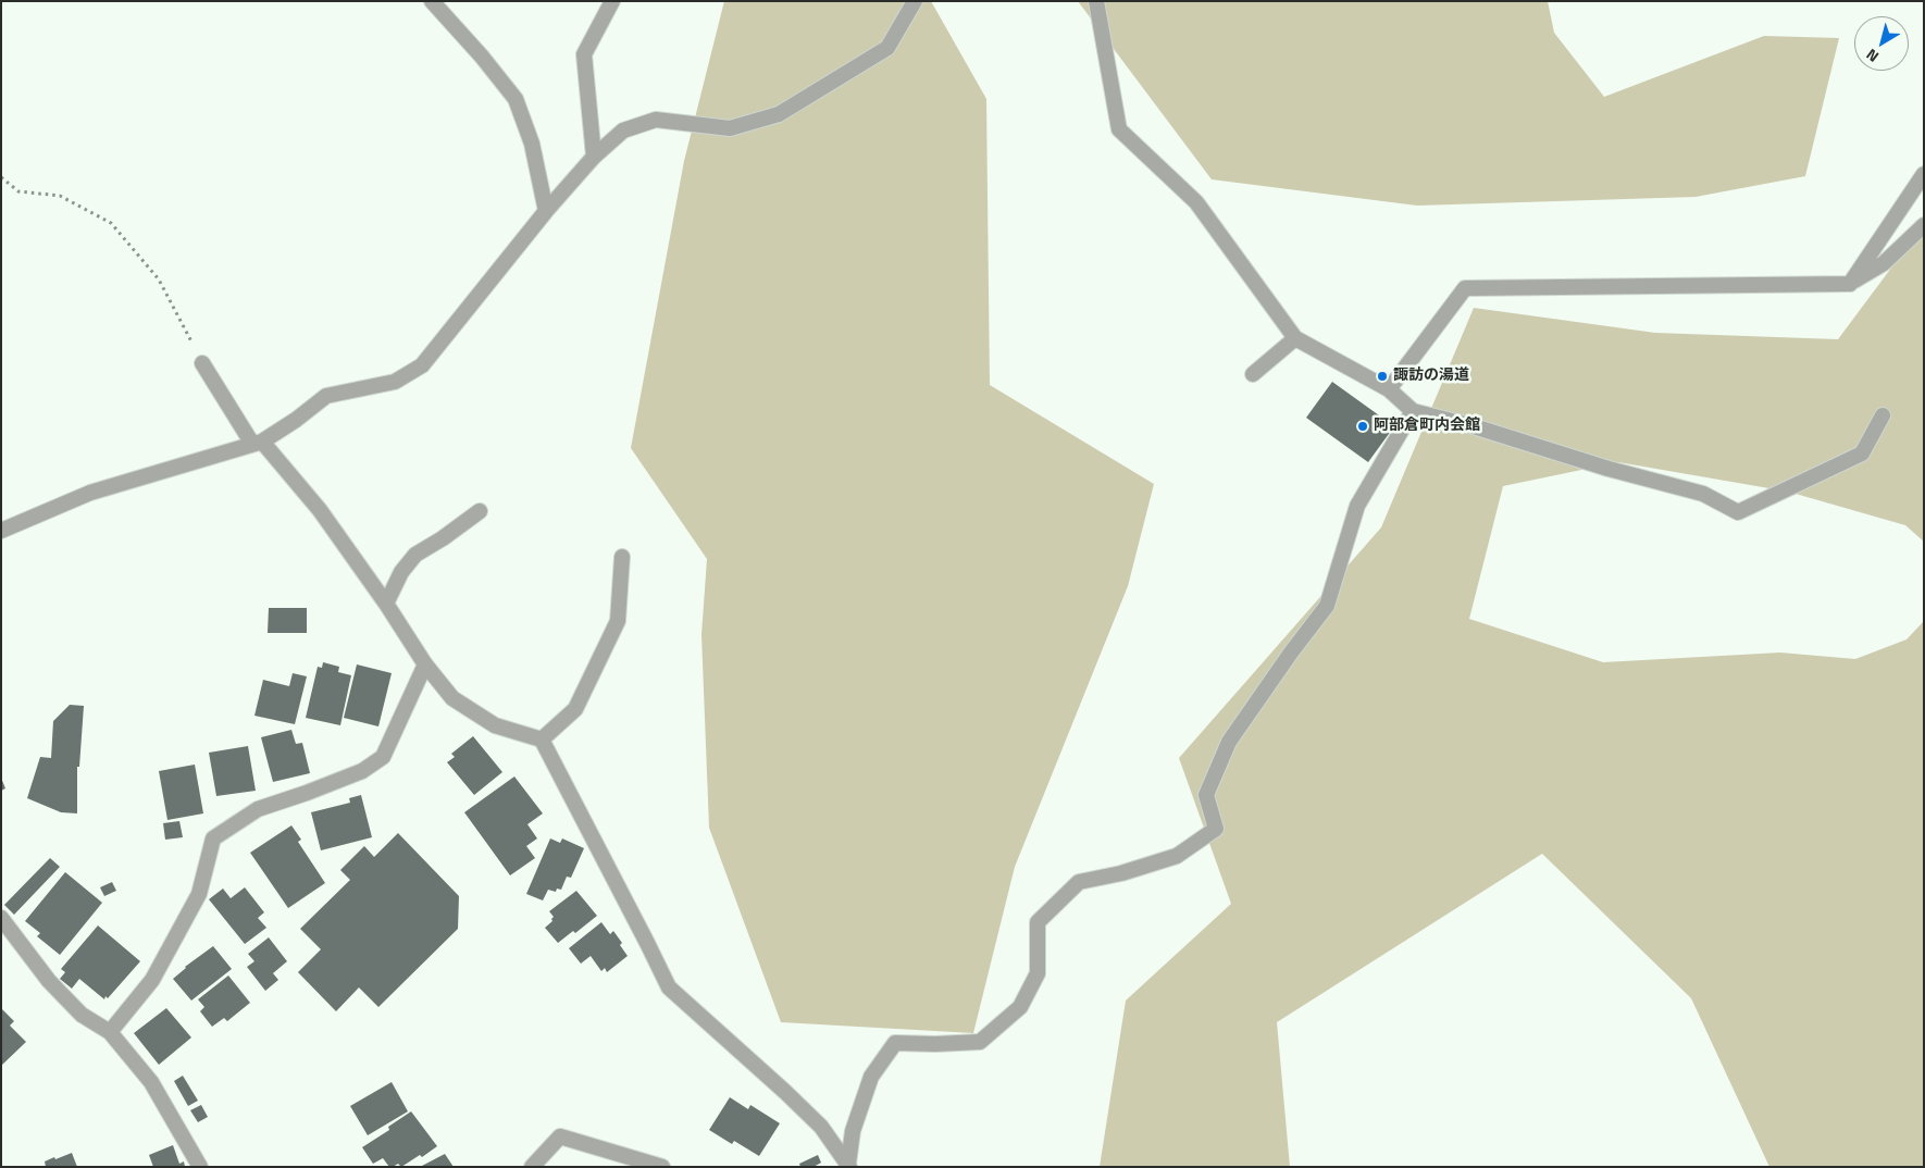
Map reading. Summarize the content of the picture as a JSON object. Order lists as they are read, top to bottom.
{
  "places": ["諏訪の湯道", "阿部倉町内会館"],
  "north": "bottom left"
}
